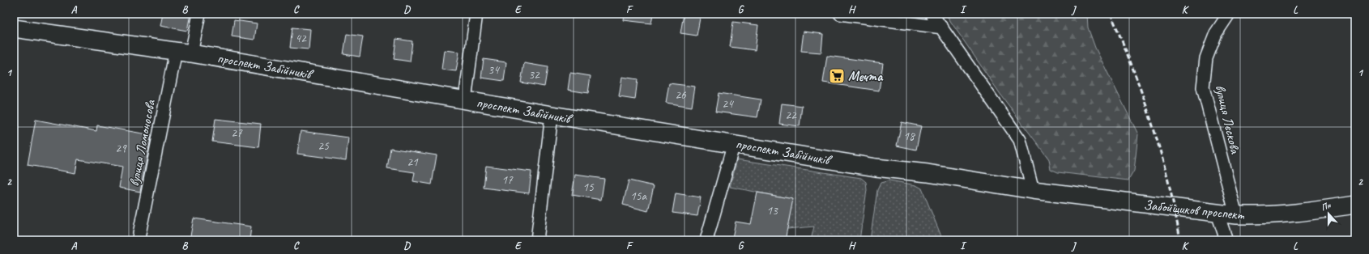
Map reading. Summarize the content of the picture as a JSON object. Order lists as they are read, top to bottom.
{
  "streets": {
    "main road": ["проспект Забійників", "Забойщиков проспект"],
    "street": ["вулиця Лєскова", "вулиця Ломоносова"]
  },
  "crossings": [
    ["проспект Забійників", "вулиця Ломоносова"],
    ["проспект Забійників", "Забойщиков проспект"],
    ["вулиця Лєскова", "Забойщиков проспект"]
  ],
  "places": {
    "supermarket": ["Мечта"]
  },
  "house_numbers": [
    "42",
    "34",
    "32",
    "26",
    "24",
    "22",
    "27",
    "18",
    "25",
    "29",
    "21",
    "17",
    "15",
    "15а",
    "13"
  ],
  "north": "top",
  "grid": {
    "columns": [
      "A",
      "B",
      "C",
      "D",
      "E",
      "F",
      "G",
      "H",
      "I",
      "J",
      "K",
      "L"
    ],
    "rows": ["1", "2"]
  }
}
